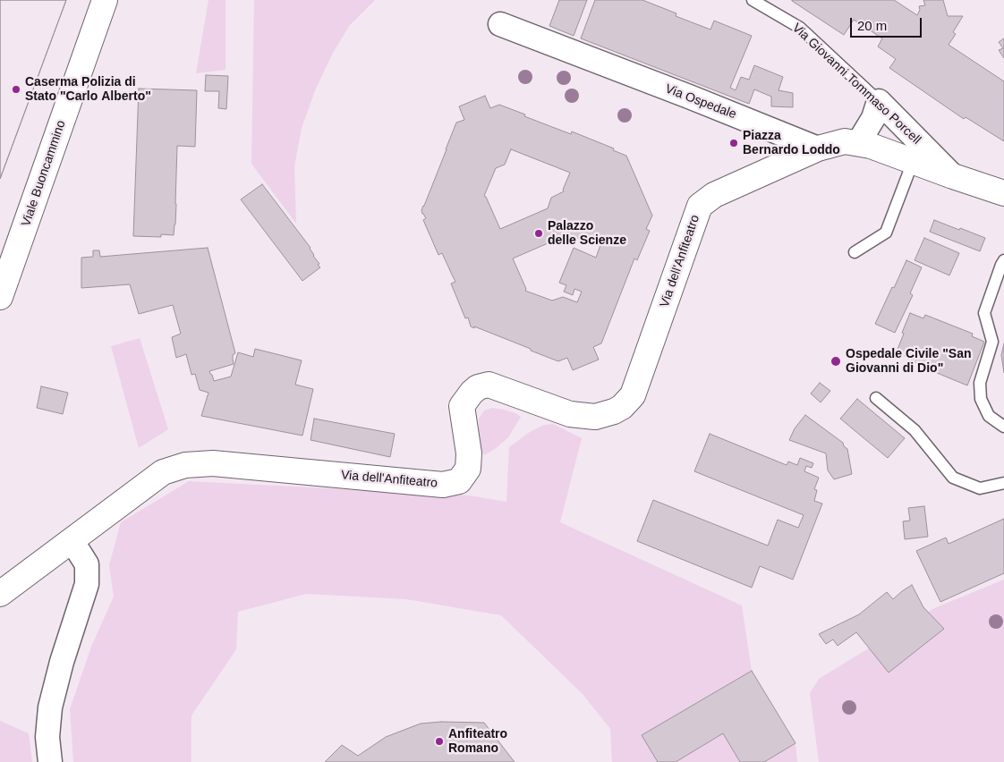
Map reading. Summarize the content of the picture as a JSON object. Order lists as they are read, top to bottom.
{
  "streets": {
    "street": [
      "Via Giovanni Tommaso Porcell",
      "Via Ospedale",
      "Viale Buoncammino",
      "Via dell'Anfiteatro"
    ]
  },
  "crossings": [
    ["Via Ospedale", "Via dell'Anfiteatro"]
  ],
  "places": [
    "Caserma Polizia di Stato \"Carlo Alberto\"",
    "Piazza Bernardo Loddo",
    "Palazzo delle Scienze",
    "Ospedale Civile \"San Giovanni di Dio\"",
    "Anfiteatro Romano"
  ],
  "scale_bar": "20 m"
}
